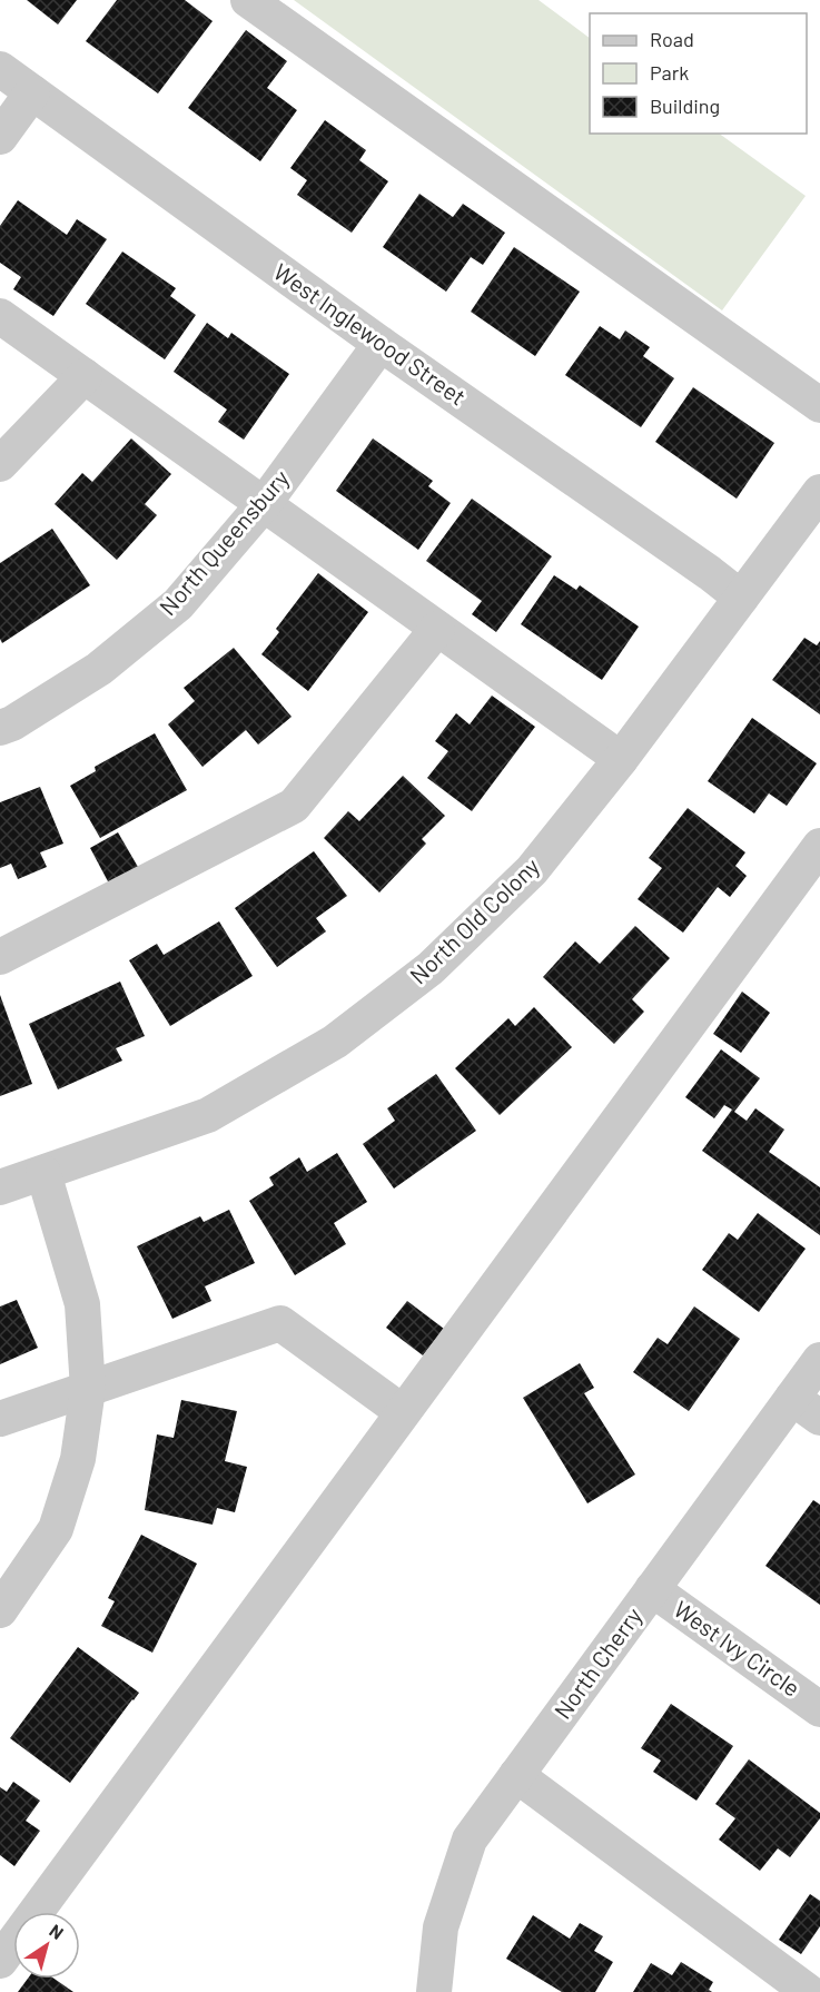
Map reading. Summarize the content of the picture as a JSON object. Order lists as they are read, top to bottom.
{
  "streets": {
    "street": [
      "West Inglewood Street",
      "North Queensbury",
      "North Old Colony",
      "West Ivy Circle",
      "North Cherry"
    ]
  },
  "crossings": [
    ["West Inglewood Street", "North Queensbury"],
    ["West Inglewood Street", "North Old Colony"],
    ["West Ivy Circle", "North Cherry"]
  ],
  "legend": ["Road", "Park", "Building"],
  "north": "top right"
}
